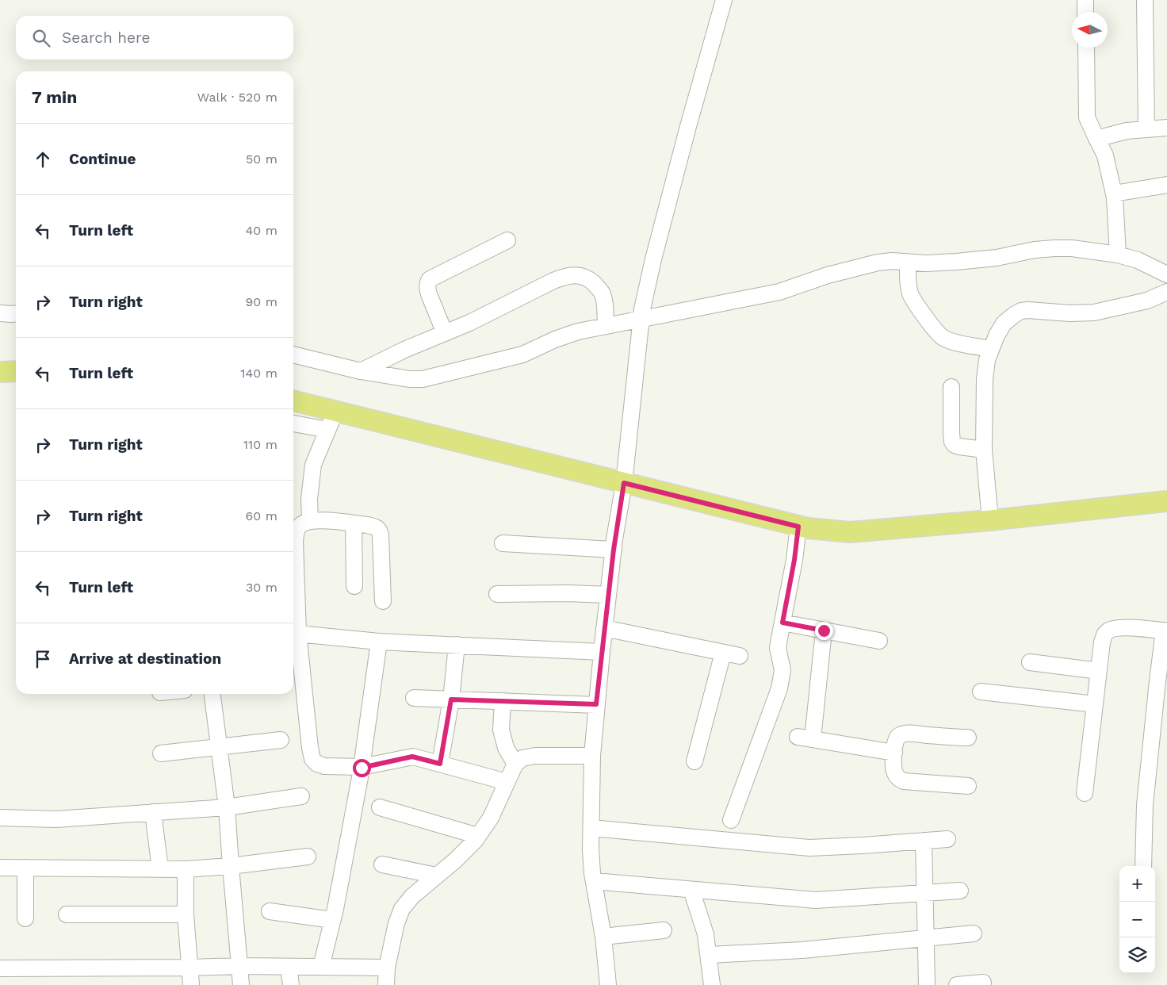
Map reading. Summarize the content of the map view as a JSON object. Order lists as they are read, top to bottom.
{
  "north": "left",
  "page": {
    "search": "Search here",
    "heading": ["7 min", "Walk · 520 m"],
    "list": [
      ["Continue", "50 m"],
      ["Turn left", "40 m"],
      ["Turn right", "90 m"],
      ["Turn left", "140 m"],
      ["Turn right", "110 m"],
      ["Turn right", "60 m"],
      ["Turn left", "30 m"],
      "Arrive at destination"
    ],
    "map_buttons": ["+", "−"]
  }
}
